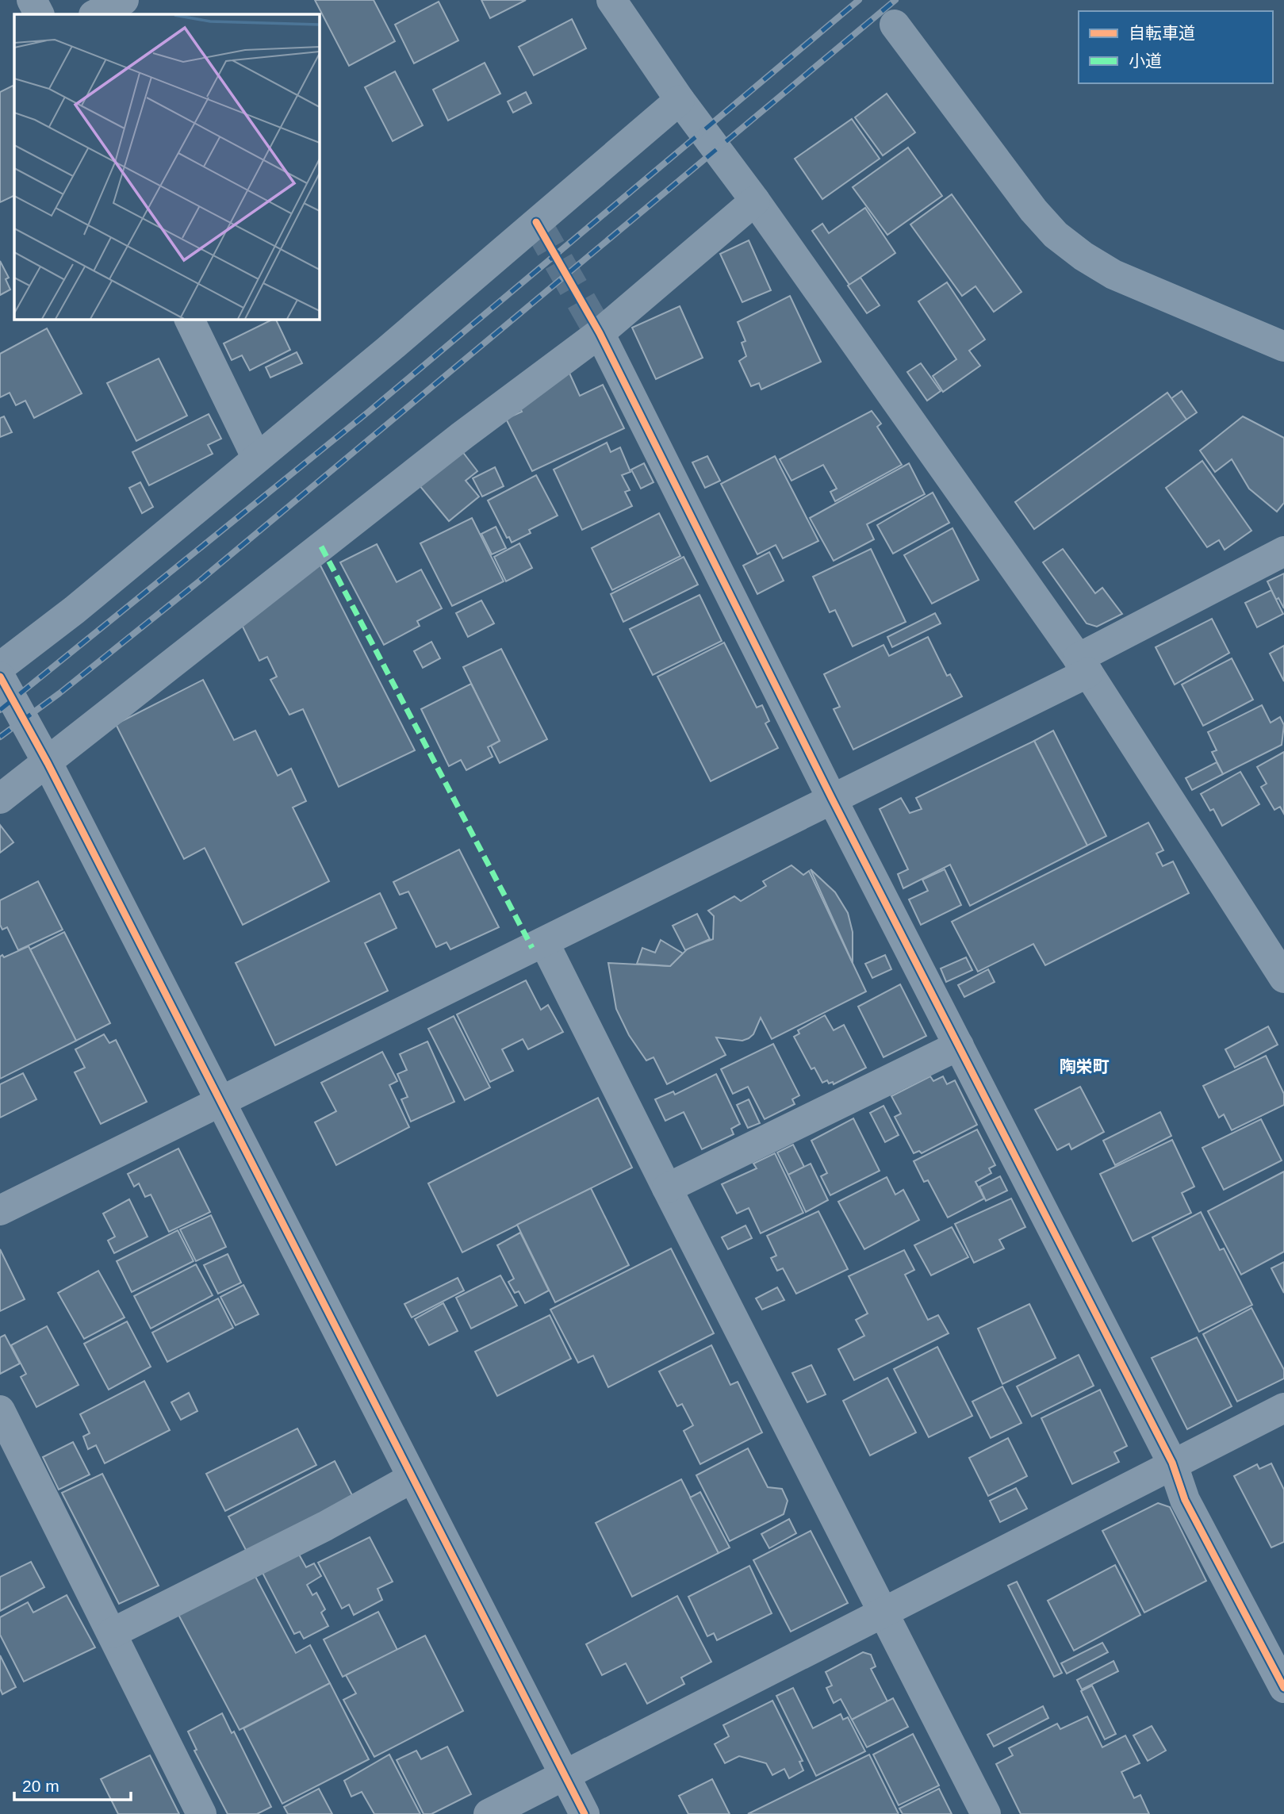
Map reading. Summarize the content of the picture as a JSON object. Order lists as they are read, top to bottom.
{
  "districts": ["陶栄町"],
  "legend": ["自転車道", "小道"],
  "scale_bar": "20 m"
}
